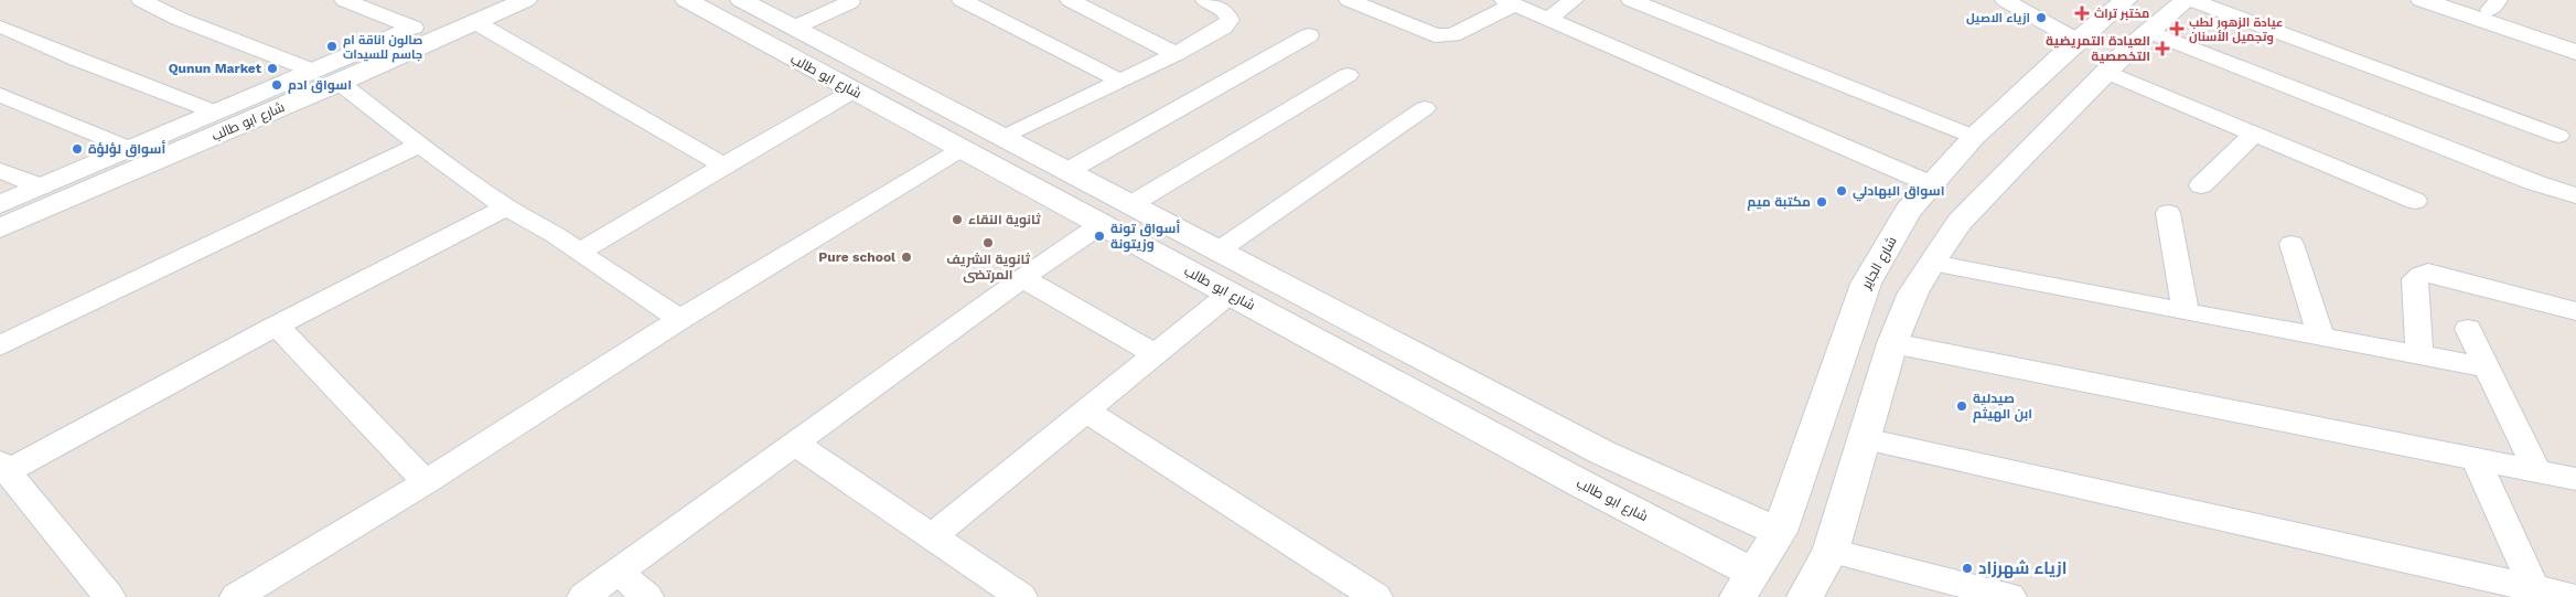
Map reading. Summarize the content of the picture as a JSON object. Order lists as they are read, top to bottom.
{
  "streets": {
    "street": ["شارع ابو طالب", "شارع الجاير"]
  },
  "crossings": [
    ["شارع ابو طالب", "شارع الجاير"]
  ],
  "places": {
    "health": ["مختبر تراث", "عيادة الزهور لطب وتجميل الأسنان", "العيادة التمريضية التخصصية"],
    "other": [
      "ازياء الاصيل",
      "صالون اناقة ام جاسم للسيدات",
      "Qunun Market",
      "اسواق ادم",
      "أسواق لؤلؤة",
      "اسواق البهادلي",
      "مكتبة ميم",
      "ثانوية النقاء",
      "أسواق تونة وزيتونة",
      "ثانوية الشريف المرتضى",
      "Pure school",
      "صيدلية ابن الهيثم",
      "ازياء شهرزاد"
    ]
  }
}
